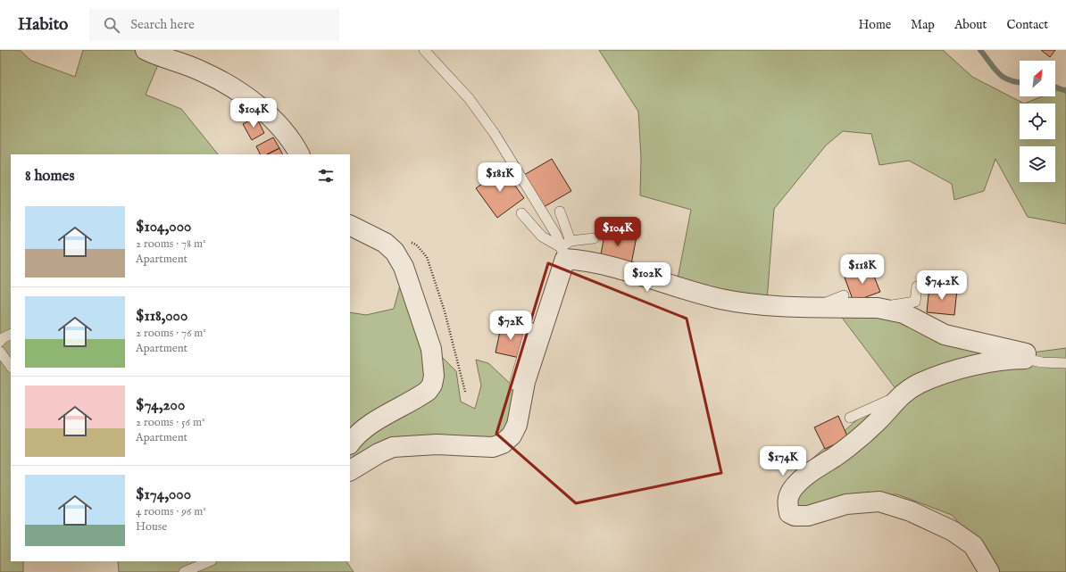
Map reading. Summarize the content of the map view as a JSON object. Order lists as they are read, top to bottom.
{
  "north": "top right",
  "page": {
    "header": "Habito",
    "search": "Search here",
    "nav": [
      "Home",
      "Map",
      "About",
      "Contact"
    ],
    "price": [
      "$104K",
      "$181K",
      "$104K",
      "$118K",
      "$102K",
      "$74.2K",
      "$72K",
      "$174K"
    ],
    "heading": "8 homes",
    "list": [
      {
        "name": "$104,000",
        "note": "2 rooms · 78 m² · Apartment"
      },
      {
        "name": "$118,000",
        "note": "2 rooms · 76 m² · Apartment"
      },
      {
        "name": "$74,200",
        "note": "2 rooms · 56 m² · Apartment"
      },
      {
        "name": "$174,000",
        "note": "4 rooms · 96 m² · House"
      }
    ]
  }
}
